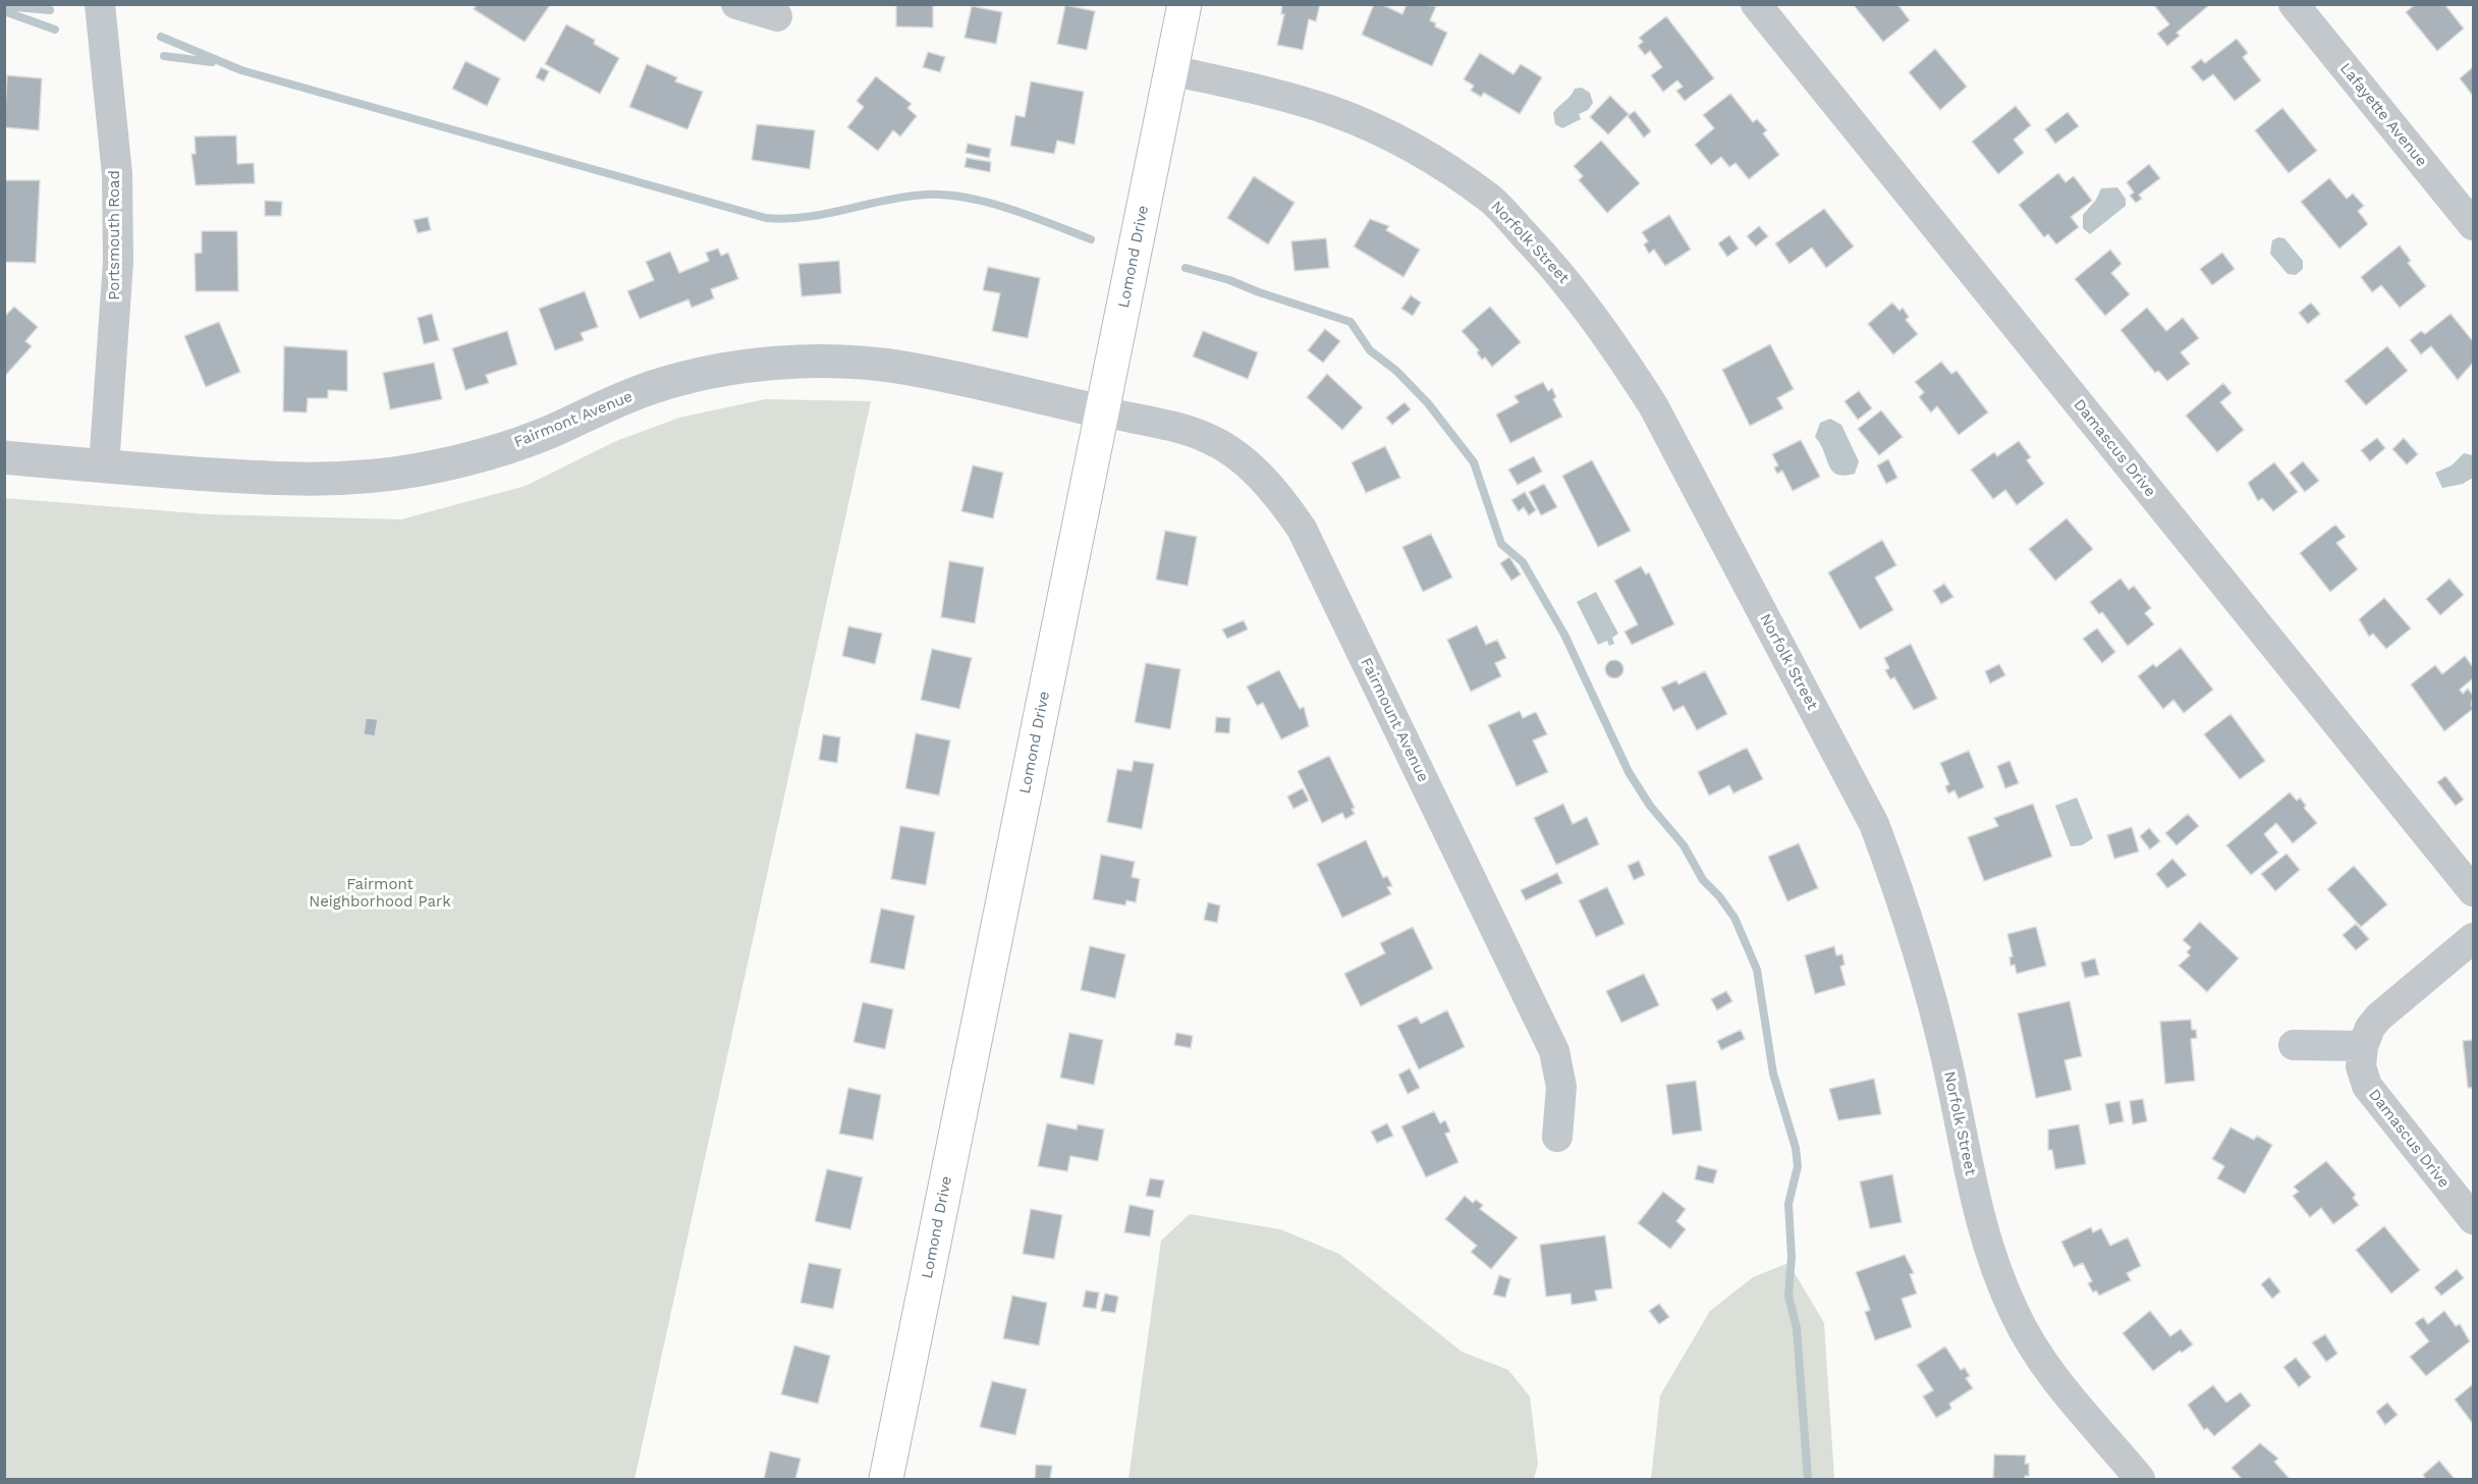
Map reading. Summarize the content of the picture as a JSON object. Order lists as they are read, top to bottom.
{
  "streets": {
    "main road": ["Lomond Drive"],
    "street": [
      "Lafayette Avenue",
      "Portsmouth Road",
      "Norfolk Street",
      "Fairmont Avenue",
      "Damascus Drive",
      "Fairmount Avenue"
    ]
  },
  "crossings": [
    ["Portsmouth Road", "Fairmont Avenue"],
    ["Norfolk Street", "Lomond Drive"],
    ["Lomond Drive", "Fairmont Avenue"],
    ["Lomond Drive", "Fairmount Avenue"],
    ["Fairmont Avenue", "Fairmount Avenue"]
  ],
  "parks": ["Fairmont Neighborhood Park"]
}
